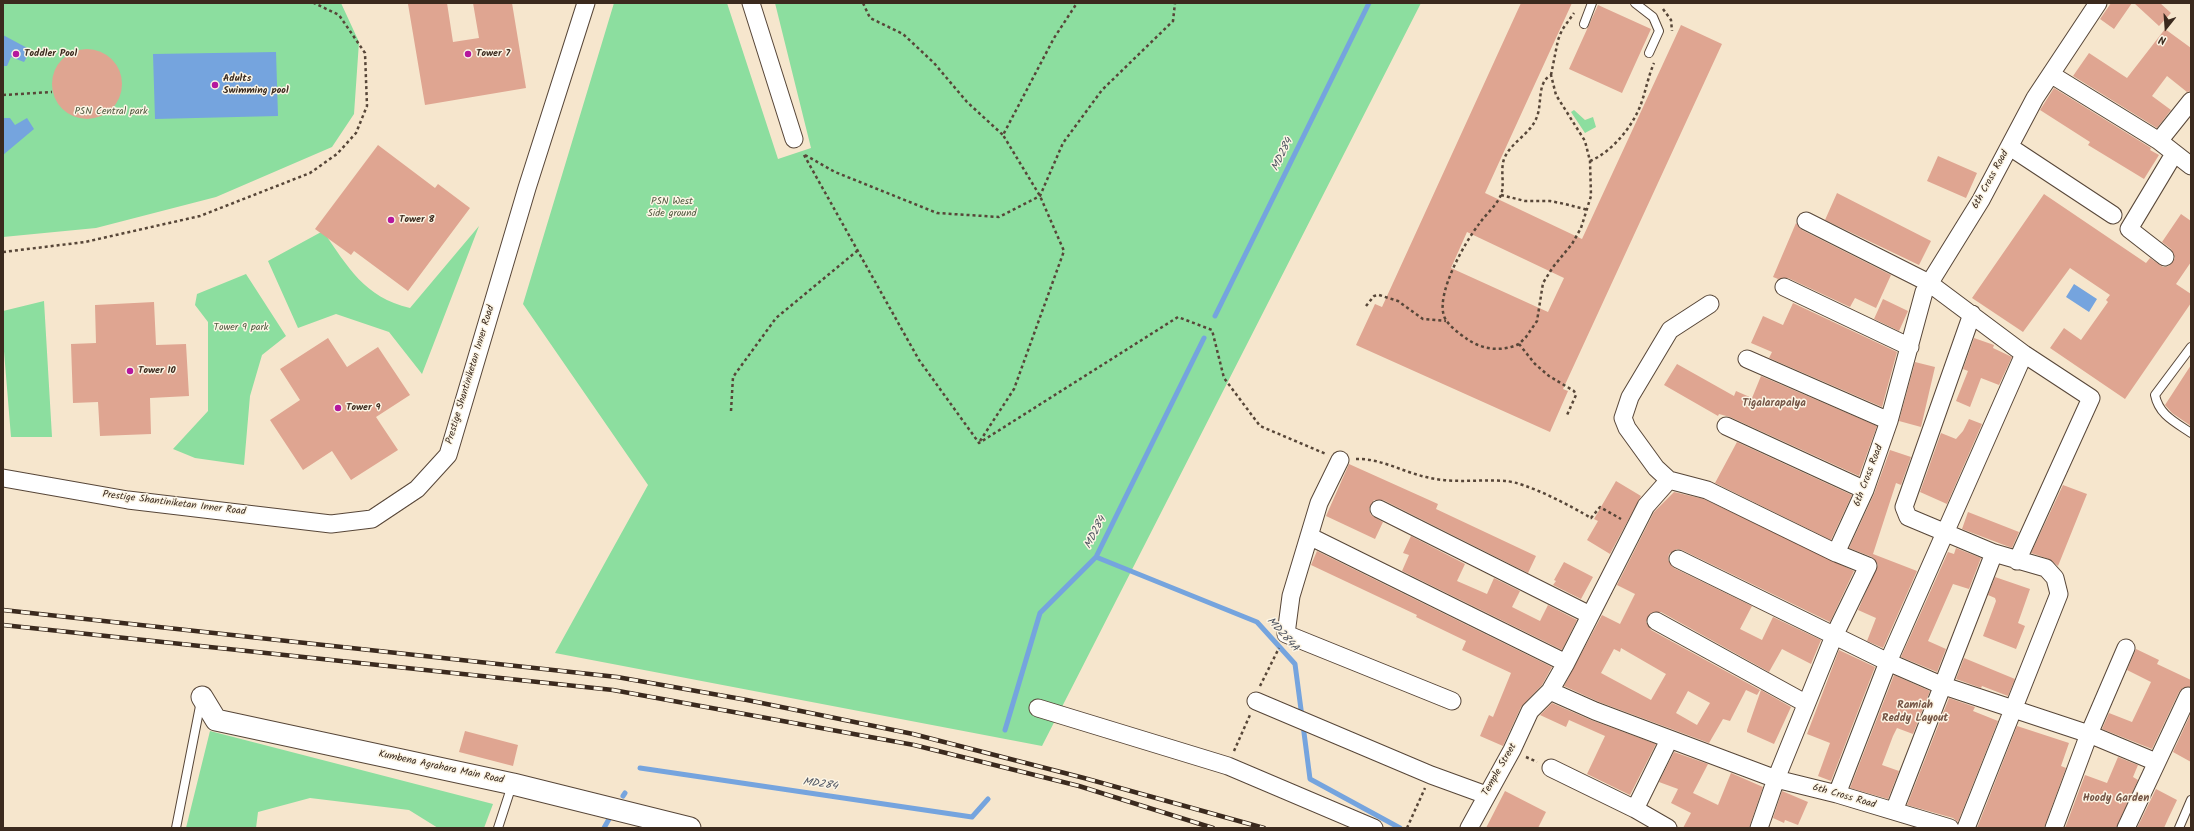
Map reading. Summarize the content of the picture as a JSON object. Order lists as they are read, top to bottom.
{
  "streets": {
    "street": [
      "6th Cross Road",
      "Prestige Shantiniketan Inner Road",
      "Kumbena Agrahara Main Road",
      "Temple Street"
    ]
  },
  "crossings": [
    ["6th Cross Road", "Temple Street"]
  ],
  "districts": ["Tigalarapalya", "Ramiah Reddy Layout", "Hoody Garden"],
  "water": ["MD284", "MD284A"],
  "parks": ["PSN Central park", "PSN West Side ground", "Tower 9 park"],
  "places": [
    "Toddler Pool",
    "Tower 7",
    "Adults Swimming pool",
    "Tower 8",
    "Tower 10",
    "Tower 9"
  ],
  "north": "bottom"
}
